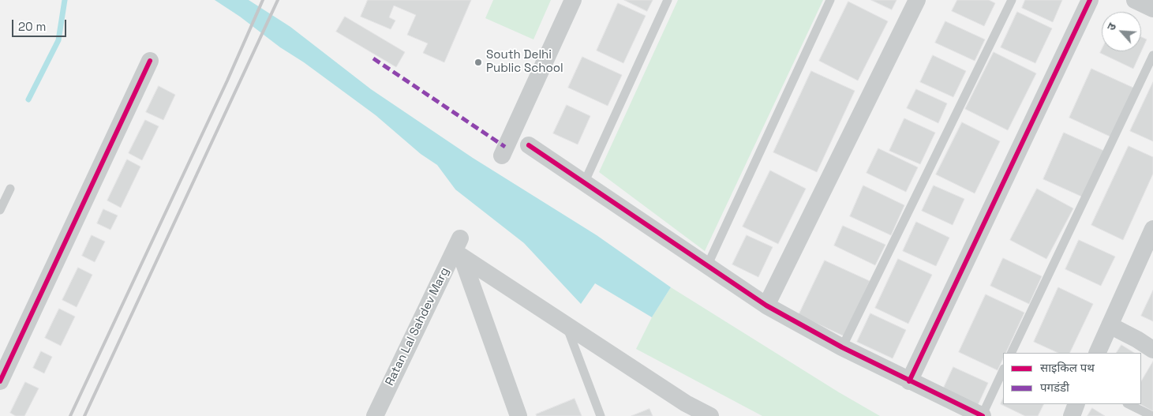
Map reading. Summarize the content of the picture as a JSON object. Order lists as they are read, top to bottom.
{
  "streets": {
    "street": ["Ratan Lal Sahdev Marg"]
  },
  "places": ["South Delhi Public School"],
  "legend": ["साइकिल पथ", "पगडंडी"],
  "scale_bar": "20 m",
  "north": "top left"
}
